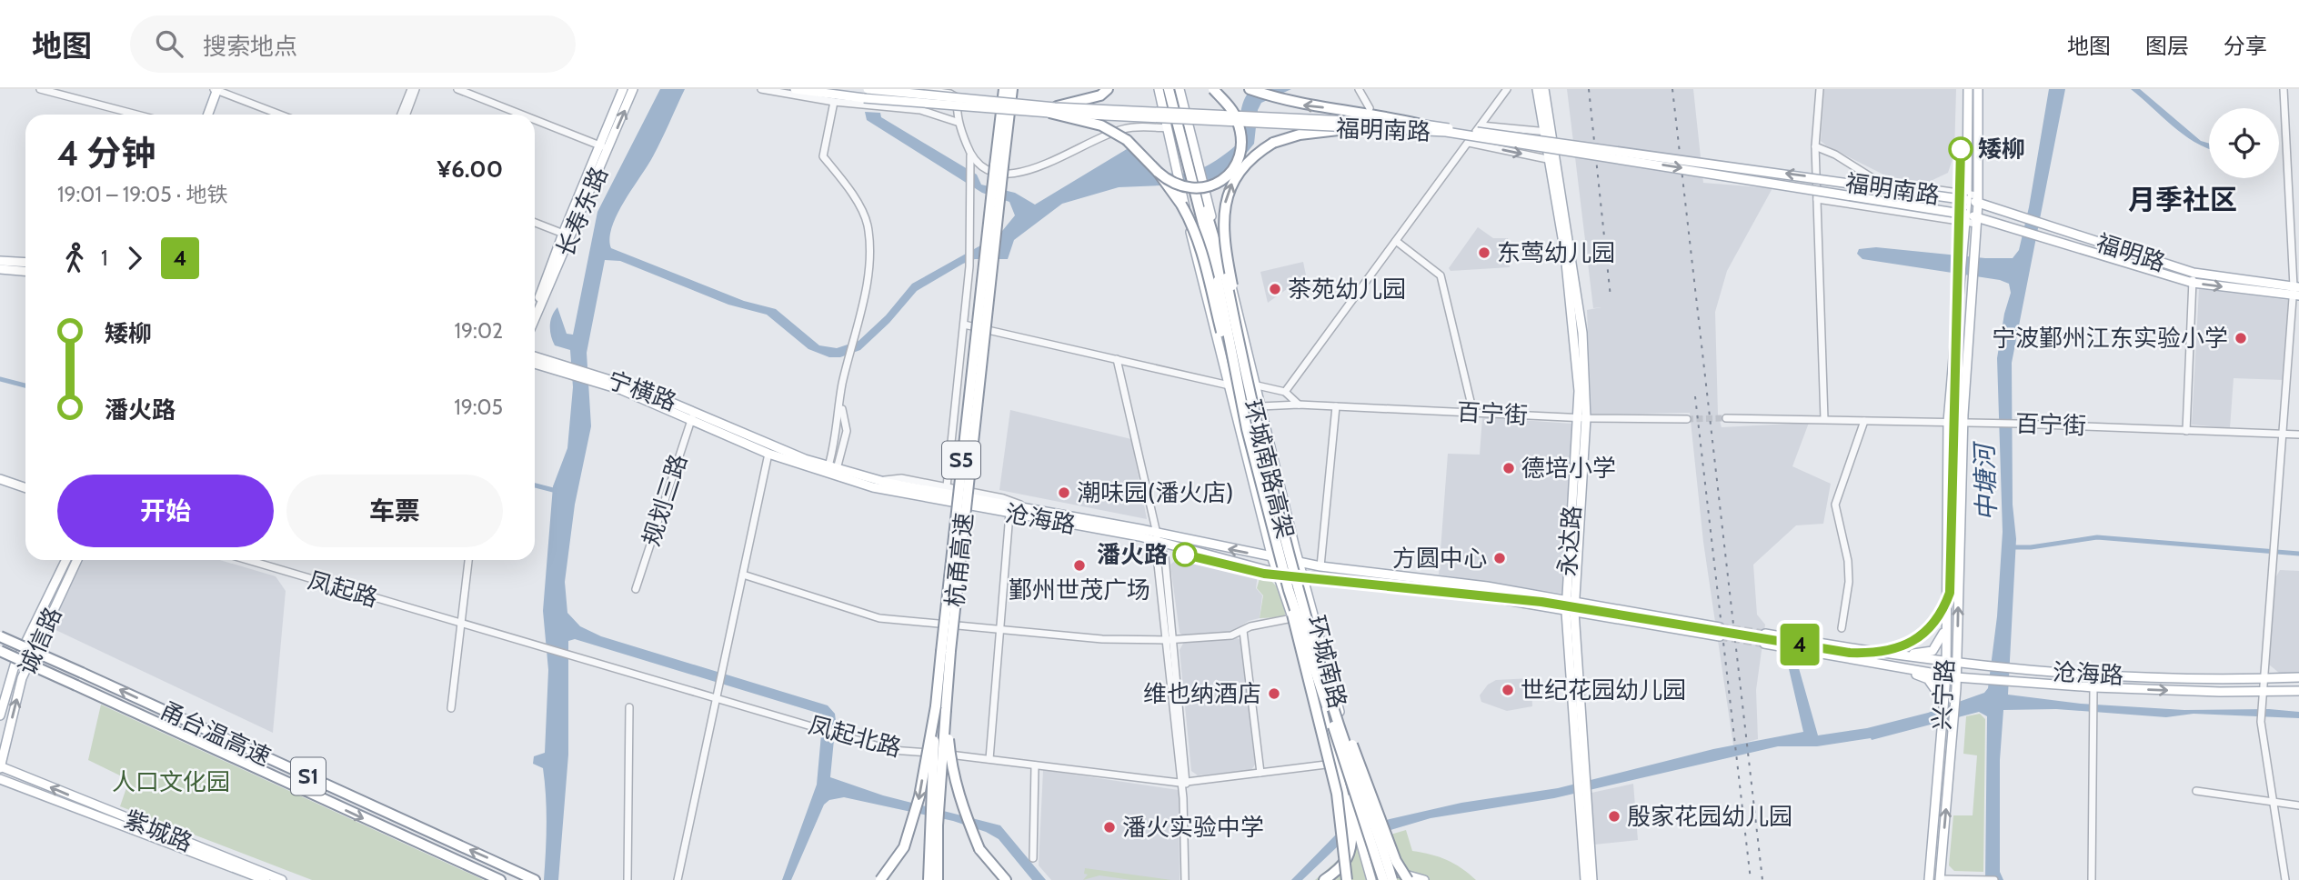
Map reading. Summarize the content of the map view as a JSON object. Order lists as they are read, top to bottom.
{
  "streets": {
    "highway": [
      "S5",
      "环城南路高架",
      "杭甬高速",
      "甬台温高速",
      "S1"
    ],
    "main road": [
      "福明南路",
      "长寿东路",
      "福明路",
      "宁横路",
      "沧海路",
      "永达路",
      "诚信路",
      "环城南路",
      "兴宁路",
      "紫城路"
    ],
    "street": [
      "百宁街",
      "规划三路",
      "凤起路",
      "凤起北路"
    ]
  },
  "crossings": [
    ["福明南路", "福明路"],
    ["福明南路", "兴宁路"],
    ["福明路", "兴宁路"],
    ["宁横路", "规划三路"],
    ["宁横路", "沧海路"],
    ["百宁街", "永达路"],
    ["百宁街", "环城南路"],
    ["百宁街", "兴宁路"],
    ["环城南路高架", "环城南路"],
    ["规划三路", "沧海路"],
    ["沧海路", "永达路"],
    ["沧海路", "环城南路"],
    ["沧海路", "兴宁路"],
    ["凤起路", "凤起北路"],
    ["诚信路", "紫城路"]
  ],
  "districts": ["月季社区"],
  "water": ["中塘河"],
  "parks": ["人口文化园"],
  "places": [
    "矮柳",
    "东莺幼儿园",
    "茶苑幼儿园",
    "宁波鄞州江东实验小学",
    "德培小学",
    "潮味园(潘火店)",
    "潘火路",
    "方圆中心",
    "鄞州世茂广场",
    "世纪花园幼儿园",
    "维也纳酒店",
    "殷家花园幼儿园",
    "潘火实验中学"
  ],
  "lines": ["metro line 4"],
  "page": {
    "header": "地图",
    "search": "搜索地点",
    "nav": ["地图", "图层", "分享"],
    "on_map": "4",
    "heading": ["4 分钟", "19:01 – 19:05 · 地铁", "¥6.00"],
    "legs": ["1", "4"],
    "list": [
      {
        "name": "矮柳",
        "value": "19:02"
      },
      {
        "name": "潘火路",
        "value": "19:05"
      }
    ],
    "buttons": ["开始", "车票"]
  }
}
